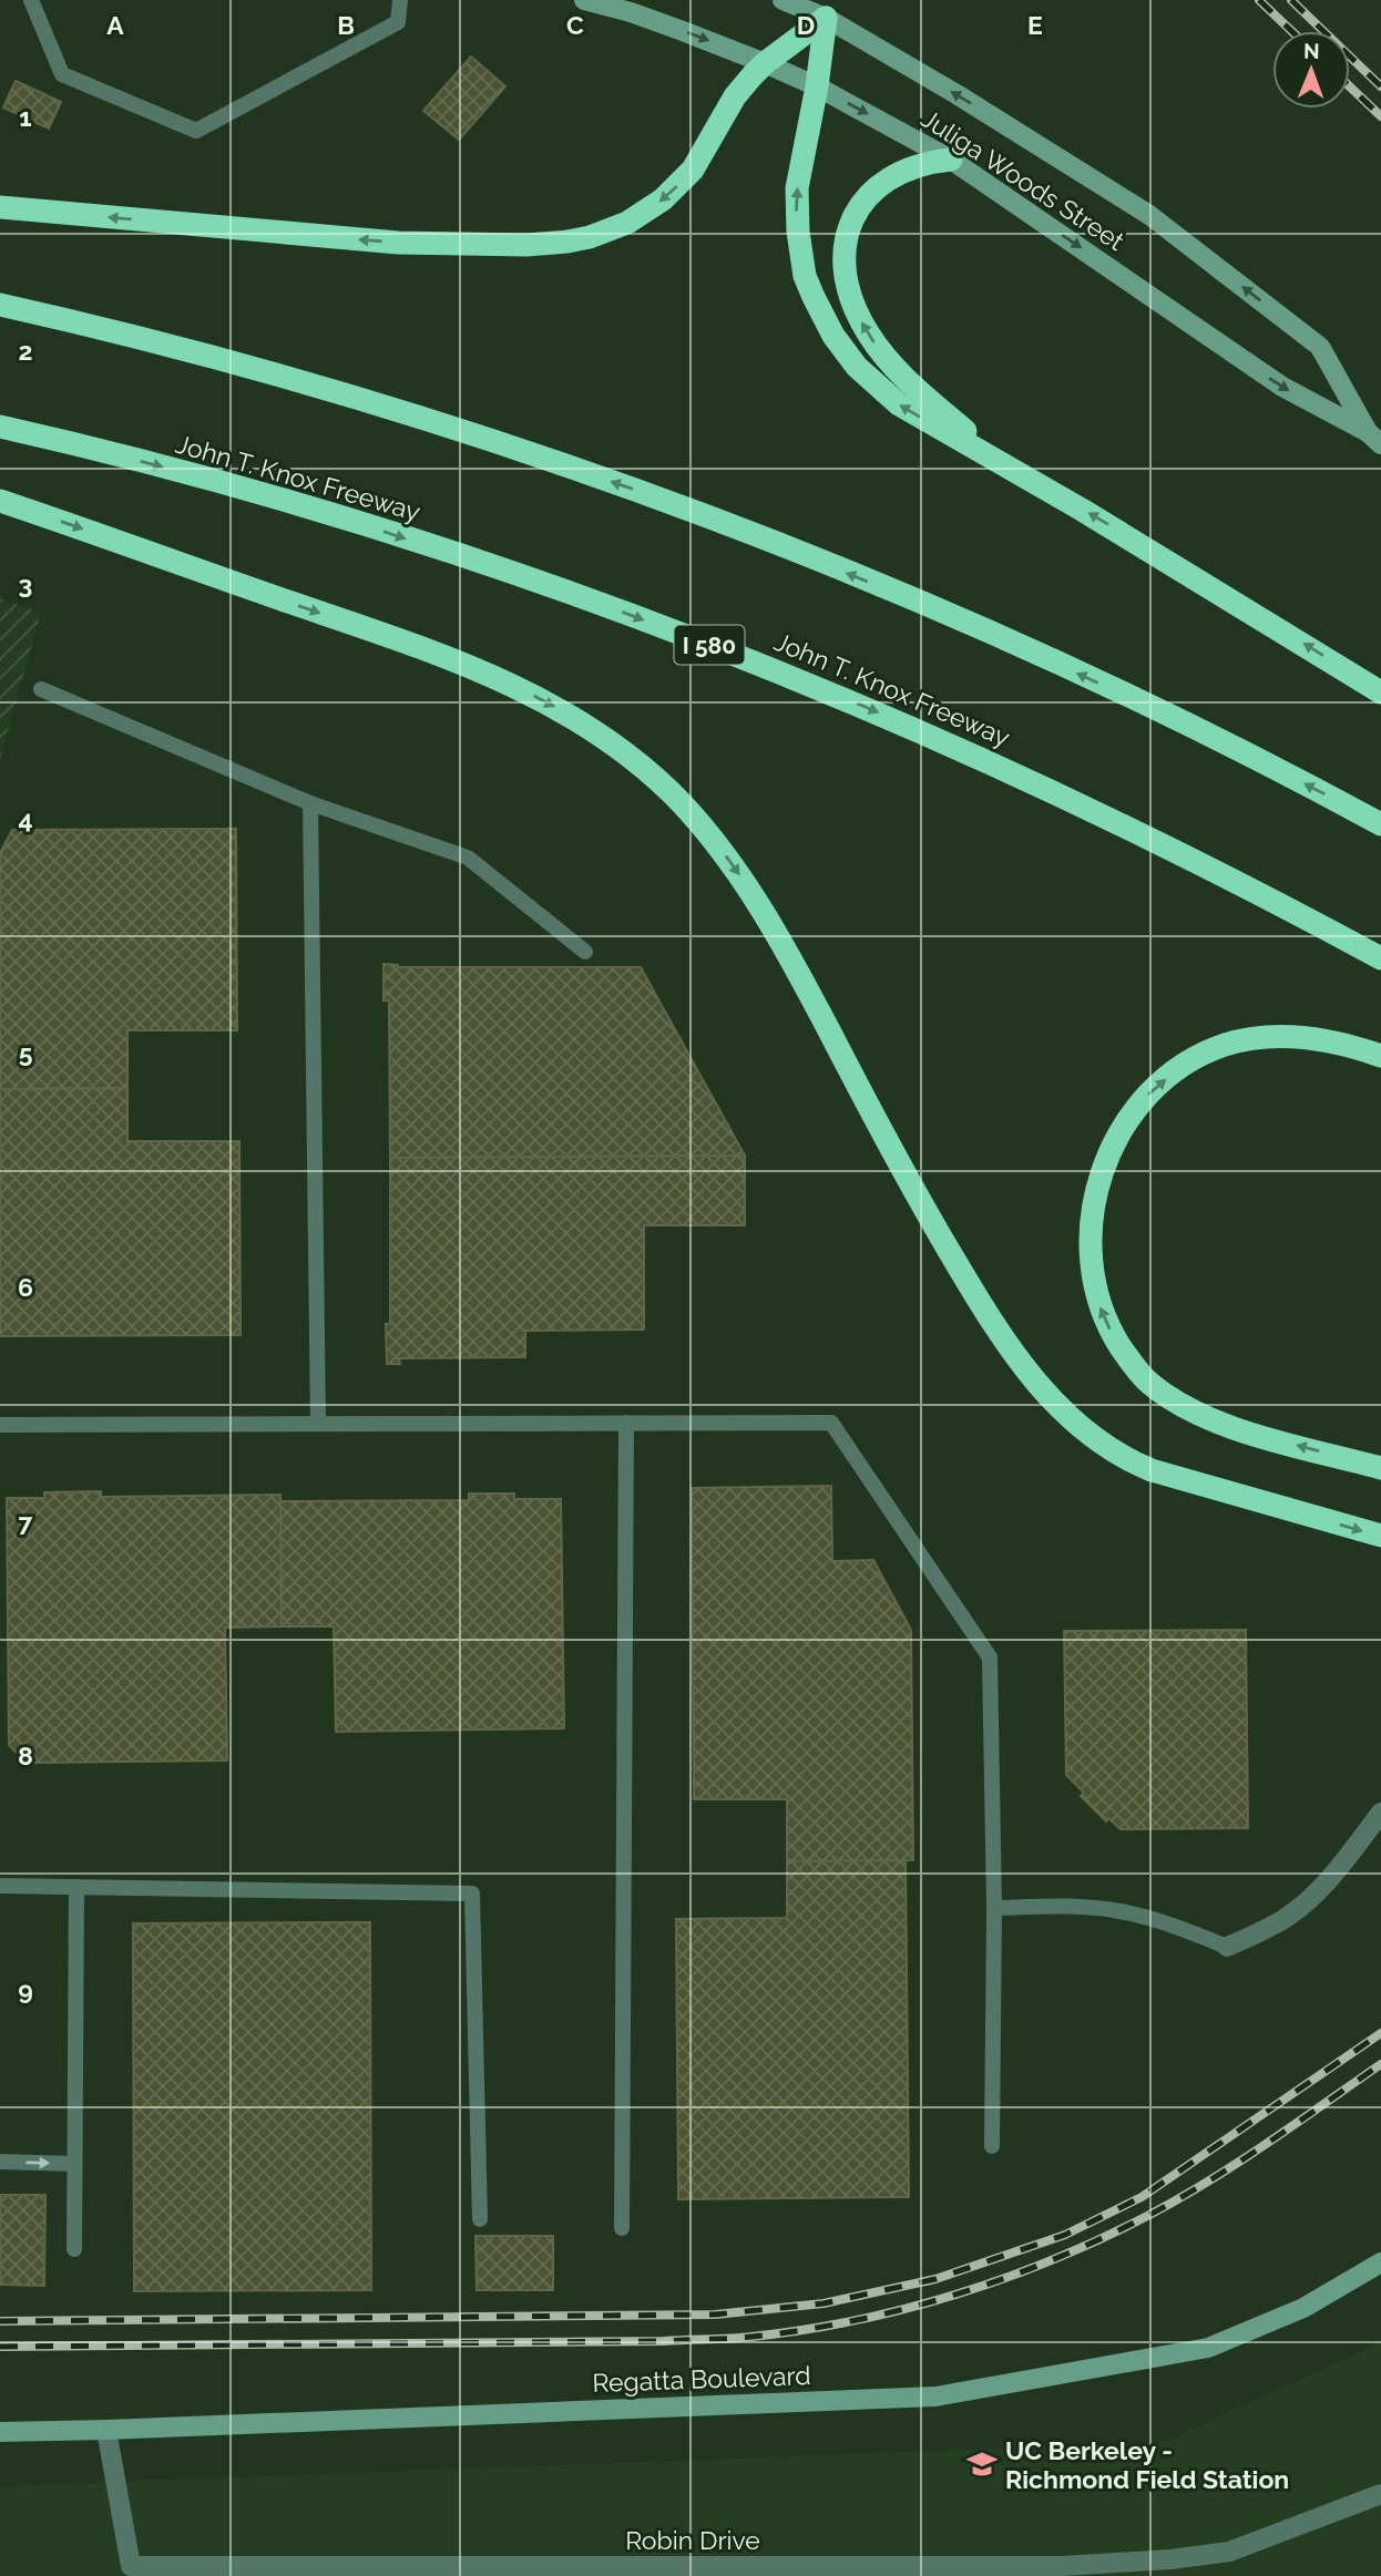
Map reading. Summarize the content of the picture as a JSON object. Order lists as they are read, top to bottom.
{
  "streets": {
    "highway": ["John T. Knox Freeway", "I 580"],
    "street": ["Juliga Woods Street", "Regatta Boulevard", "Robin Drive"]
  },
  "crossings": [
    ["Regatta Boulevard", "Robin Drive"]
  ],
  "places": {
    "school or university": ["UC Berkeley - Richmond Field Station"]
  },
  "north": "top",
  "grid": {
    "columns": [
      "A",
      "B",
      "C",
      "D",
      "E"
    ],
    "rows": [
      "1",
      "2",
      "3",
      "4",
      "5",
      "6",
      "7",
      "8",
      "9"
    ]
  }
}
